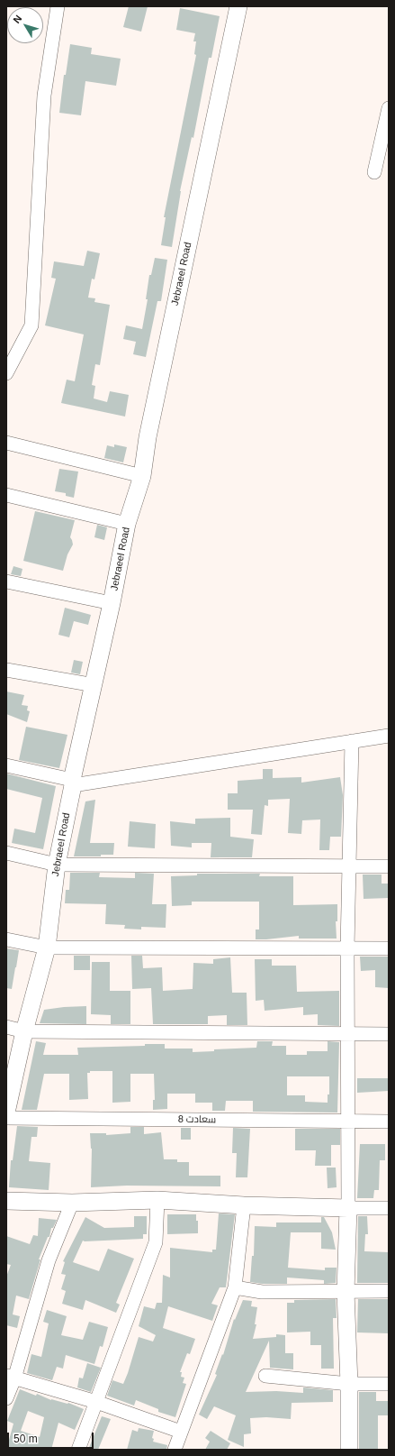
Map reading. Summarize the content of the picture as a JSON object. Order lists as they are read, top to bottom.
{
  "streets": {
    "main road": ["Jebraeel Road"],
    "street": ["سعادت 8"]
  },
  "scale_bar": "50 m",
  "north": "top left"
}
